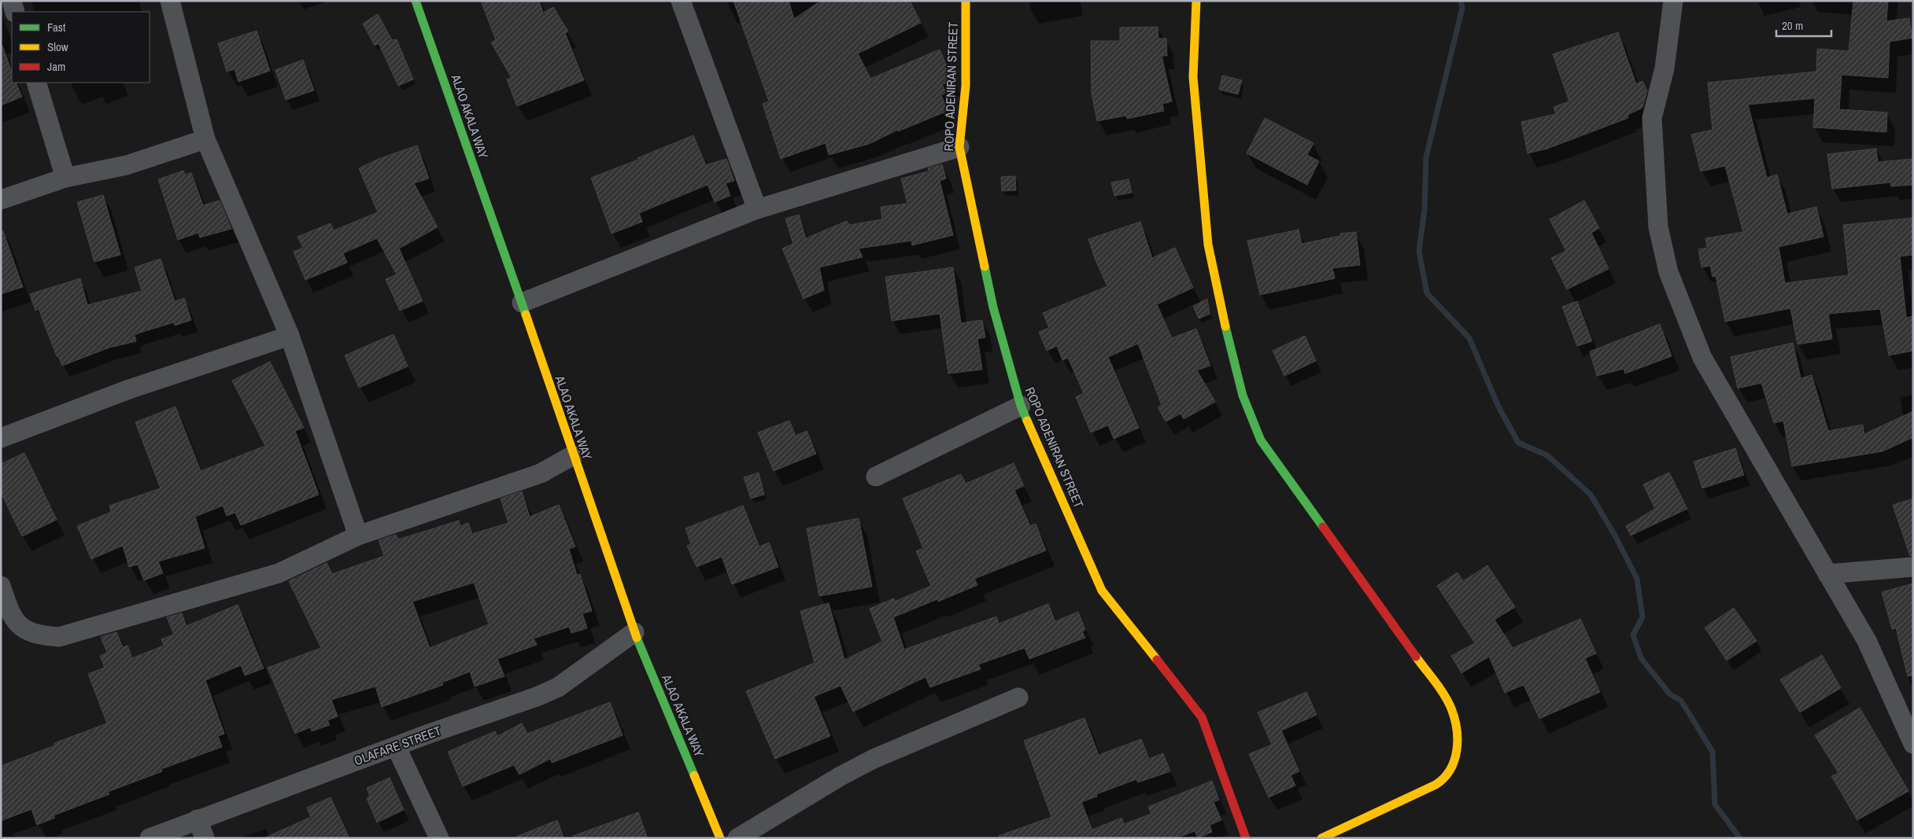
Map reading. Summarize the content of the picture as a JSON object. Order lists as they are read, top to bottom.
{
  "streets": {
    "street": ["ROPO ADENIRAN STREET", "ALAO AKALA WAY", "OLAFARE STREET"]
  },
  "crossings": [
    ["ALAO AKALA WAY", "OLAFARE STREET"]
  ],
  "legend": ["Fast", "Slow", "Jam"],
  "scale_bar": "20 m"
}
